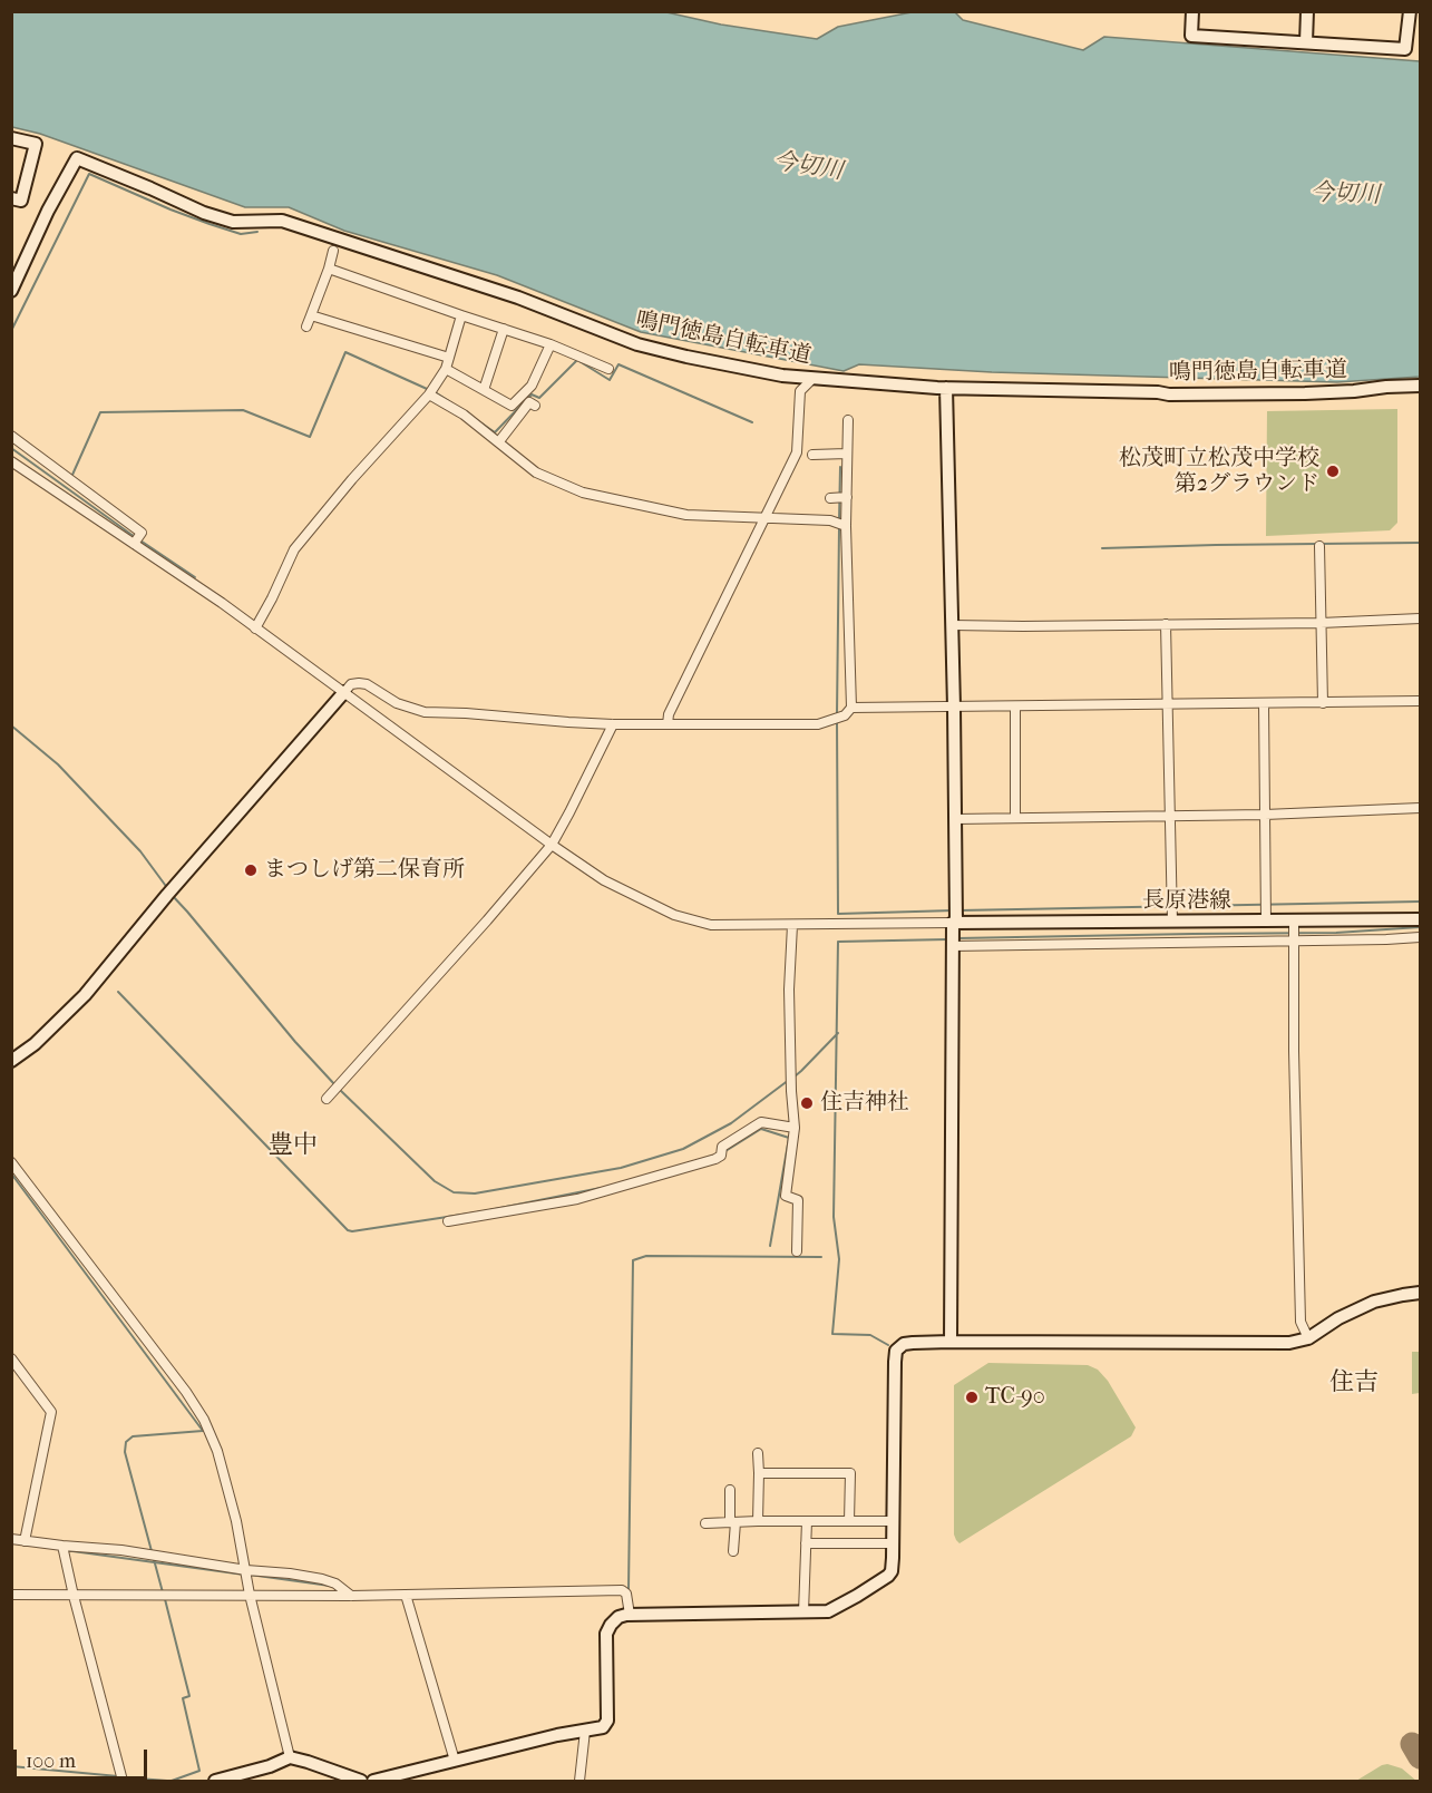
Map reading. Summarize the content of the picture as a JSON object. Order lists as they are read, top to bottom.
{
  "streets": {
    "street": ["鳴門徳島自転車道", "長原港線"]
  },
  "districts": ["豊中", "住吉"],
  "water": ["今切川"],
  "places": [
    "松茂町立松茂中学校 第2グラウンド",
    "まつしげ第二保育所",
    "住吉神社",
    "TC-90"
  ],
  "scale_bar": "100 m"
}
